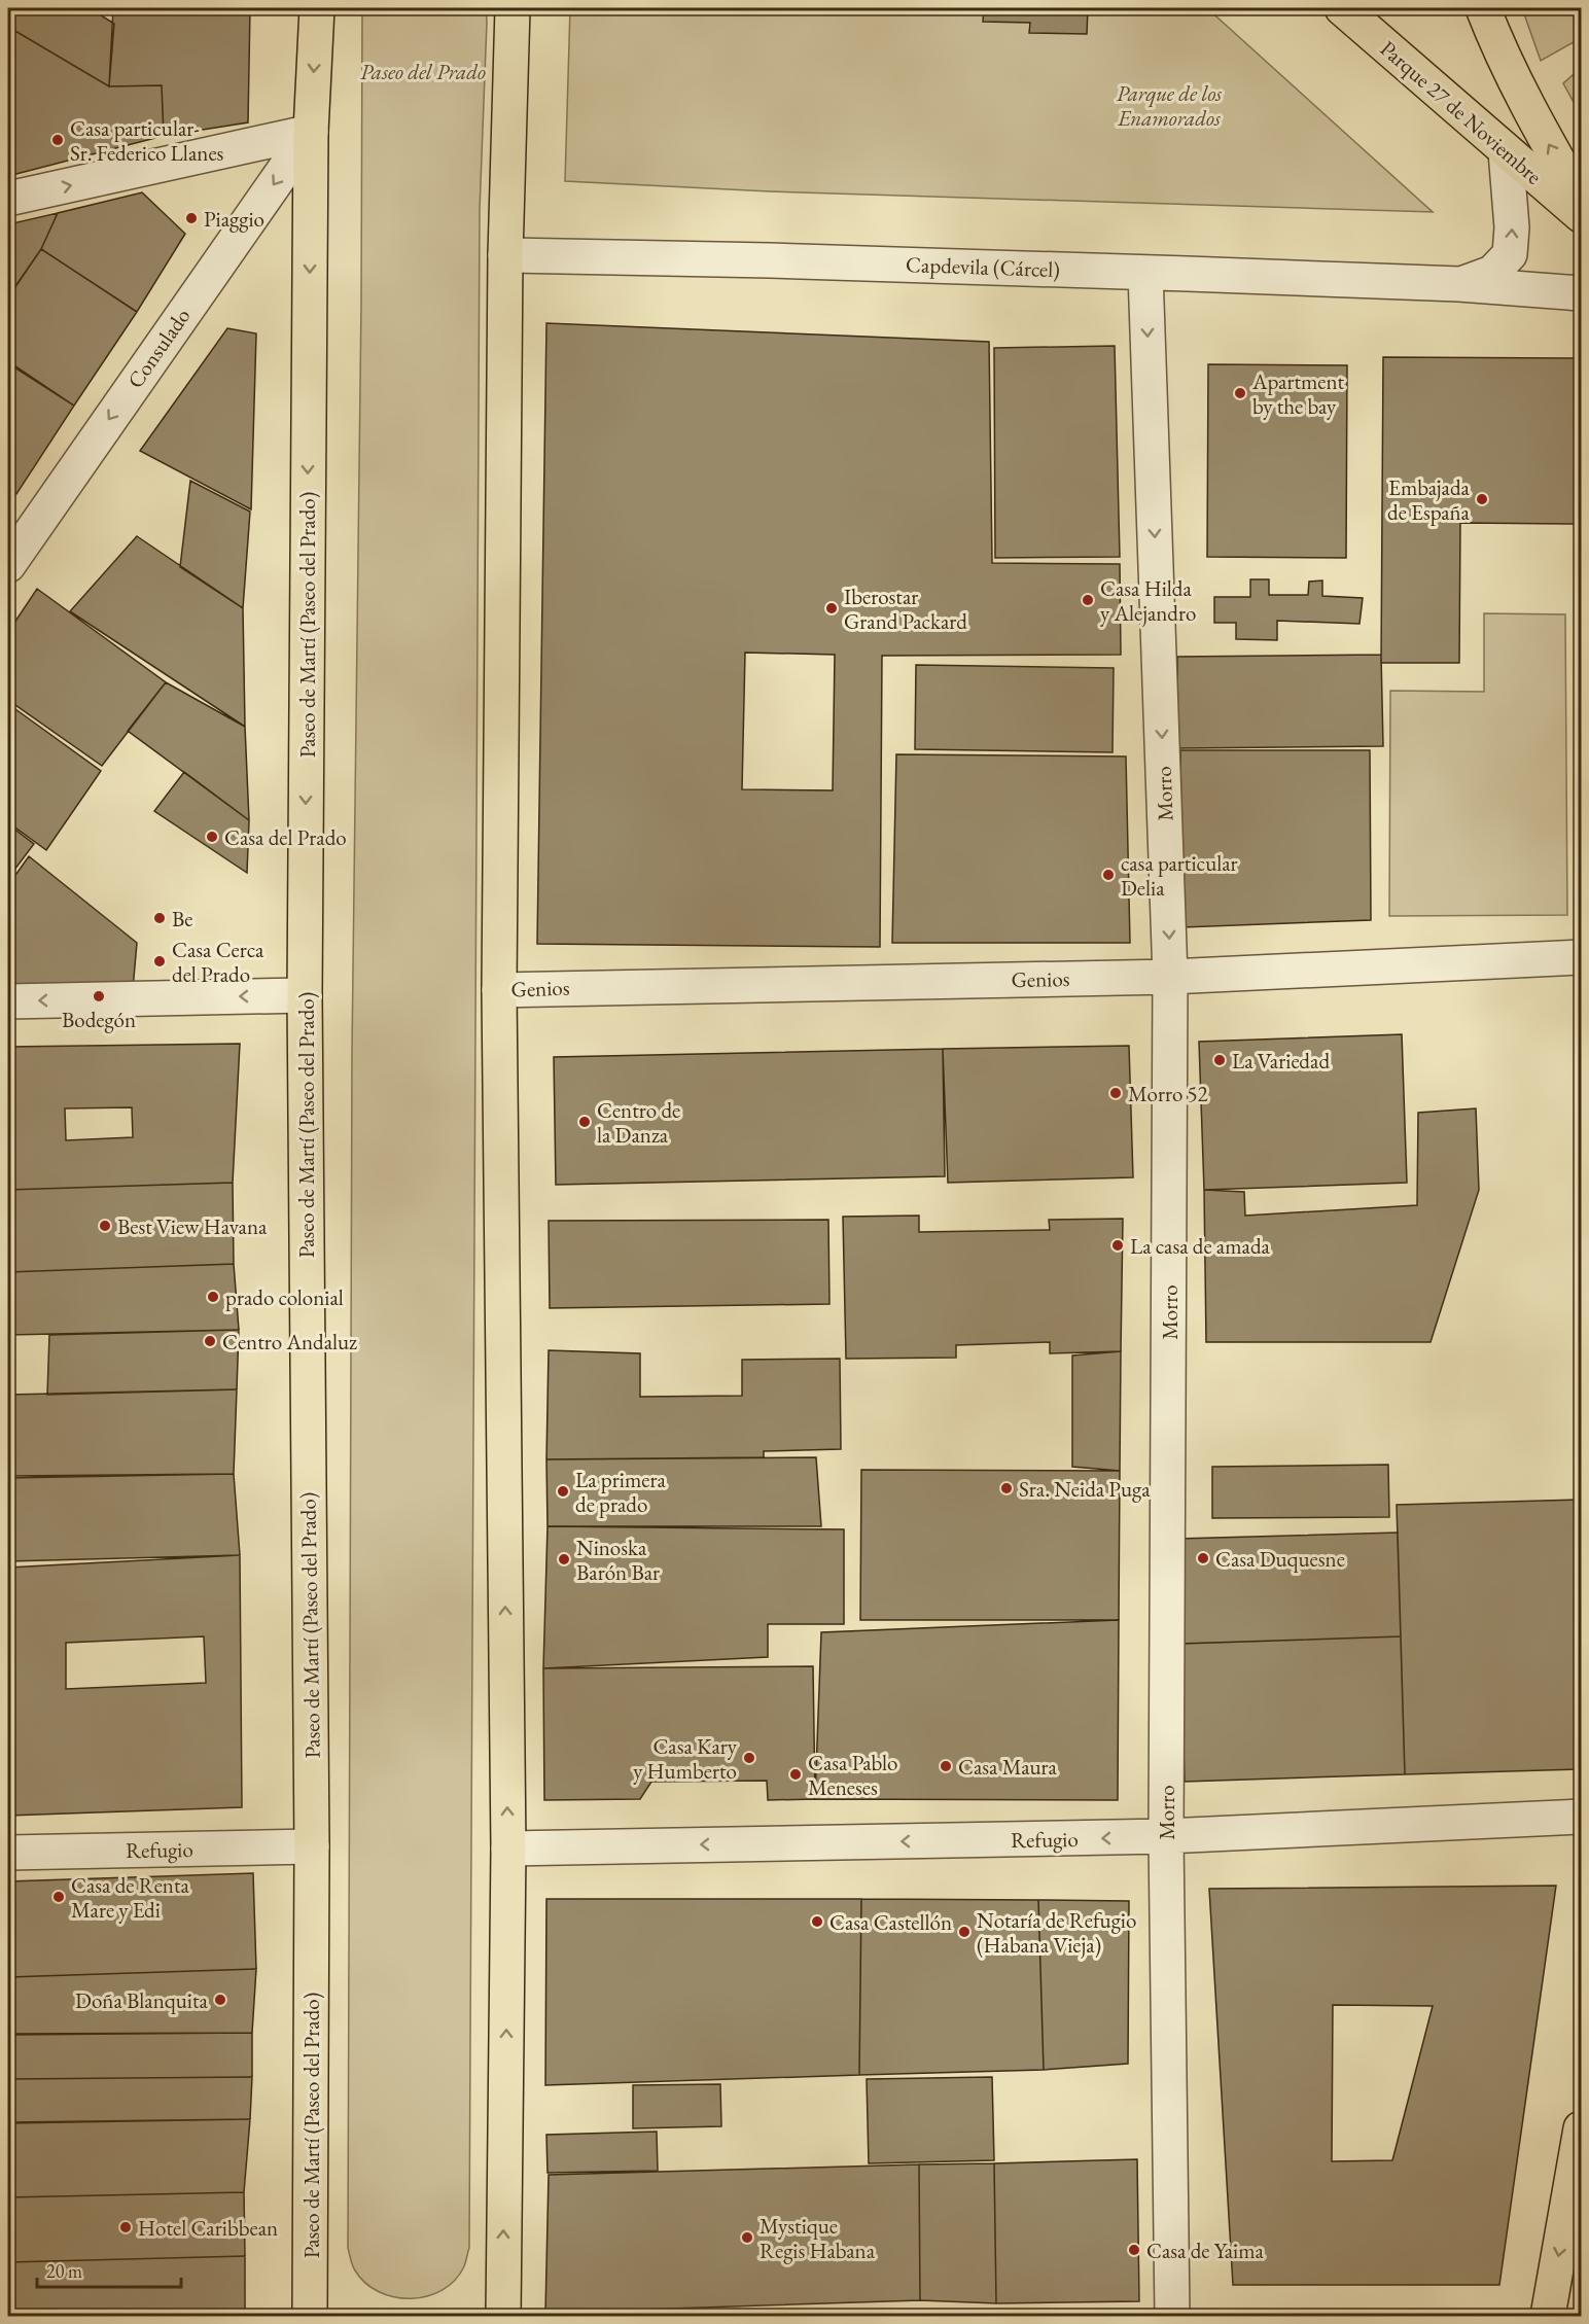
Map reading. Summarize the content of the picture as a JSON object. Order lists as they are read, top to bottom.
{
  "streets": {
    "main road": ["Parque 27 de Noviembre", "Paseo de Martí (Paseo del Prado)"],
    "street": [
      "Capdevila (Cárcel)",
      "Consulado",
      "Morro",
      "Genios",
      "Refugio"
    ]
  },
  "crossings": [
    ["Parque 27 de Noviembre", "Capdevila (Cárcel)"],
    ["Capdevila (Cárcel)", "Morro"],
    ["Consulado", "Paseo de Martí (Paseo del Prado)"],
    ["Paseo de Martí (Paseo del Prado)", "Refugio"],
    ["Morro", "Genios"],
    ["Morro", "Refugio"]
  ],
  "one_way": ["Consulado", "Refugio"],
  "parks": ["Paseo del Prado", "Parque de los Enamorados"],
  "places": [
    "Casa particular- Sr. Federico Llanes",
    "Piaggio",
    "Apartment by the bay",
    "Embajada de España",
    "Casa Hilda y Alejandro",
    "Iberostar Grand Packard",
    "Casa del Prado",
    "casa particular Delia",
    "Be",
    "Casa Cerca del Prado",
    "Bodegón",
    "La Variedad",
    "Morro 52",
    "Centro de la Danza",
    "Best View Havana",
    "La casa de amada",
    "prado colonial",
    "Centro Andaluz",
    "Sra. Neida Puga",
    "La primera de prado",
    "Casa Duquesne",
    "Ninoska Barón Bar",
    "Casa Kary y Humberto",
    "Casa Maura",
    "Casa Pablo Meneses",
    "Casa de Renta Mare y Edi",
    "Casa Castellón",
    "Notaría de Refugio (Habana Vieja)",
    "Doña Blanquita",
    "Hotel Caribbean",
    "Mystique Regis Habana",
    "Casa de Yaima"
  ],
  "scale_bar": "20 m"
}
